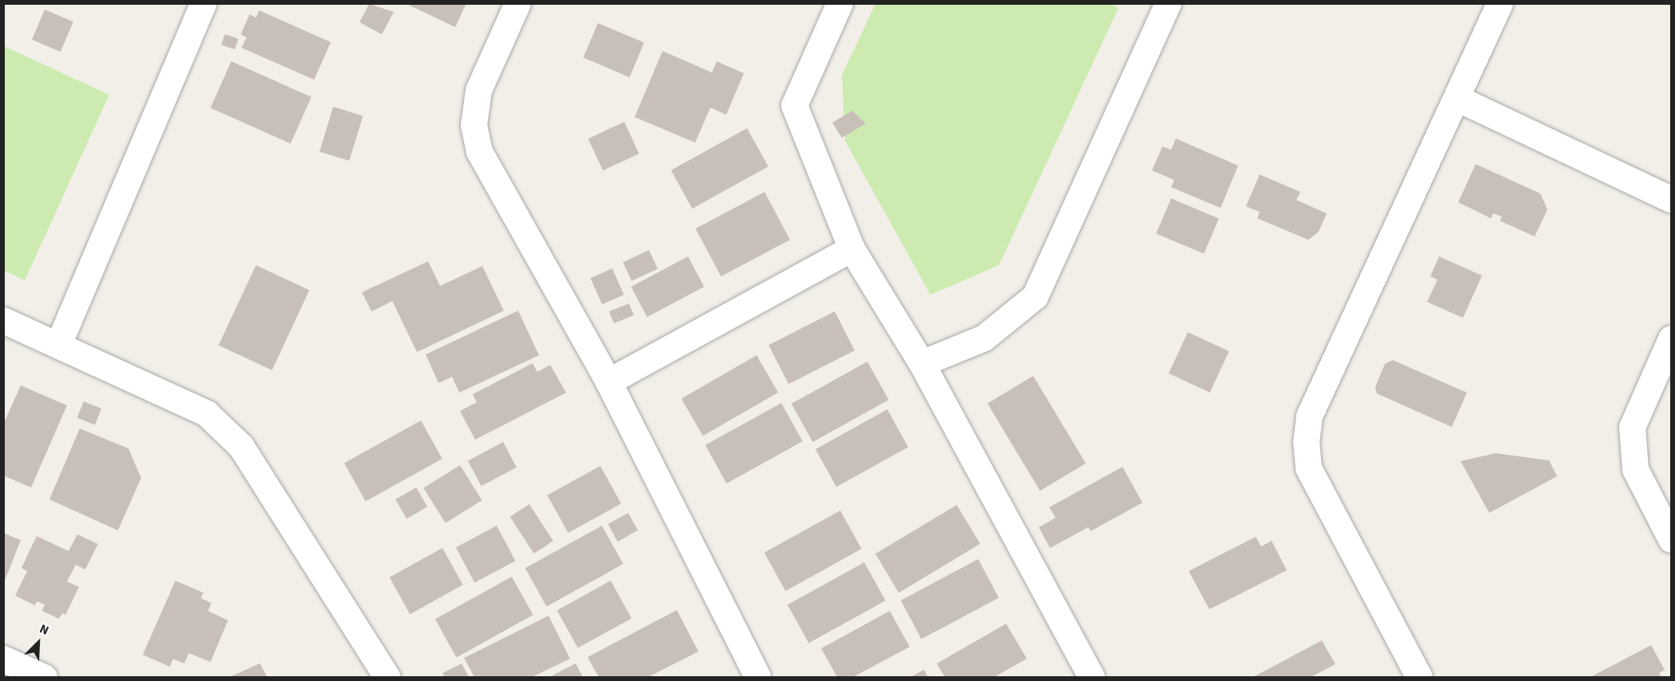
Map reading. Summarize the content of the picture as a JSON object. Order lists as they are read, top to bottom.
{
  "north": "top right"
}
